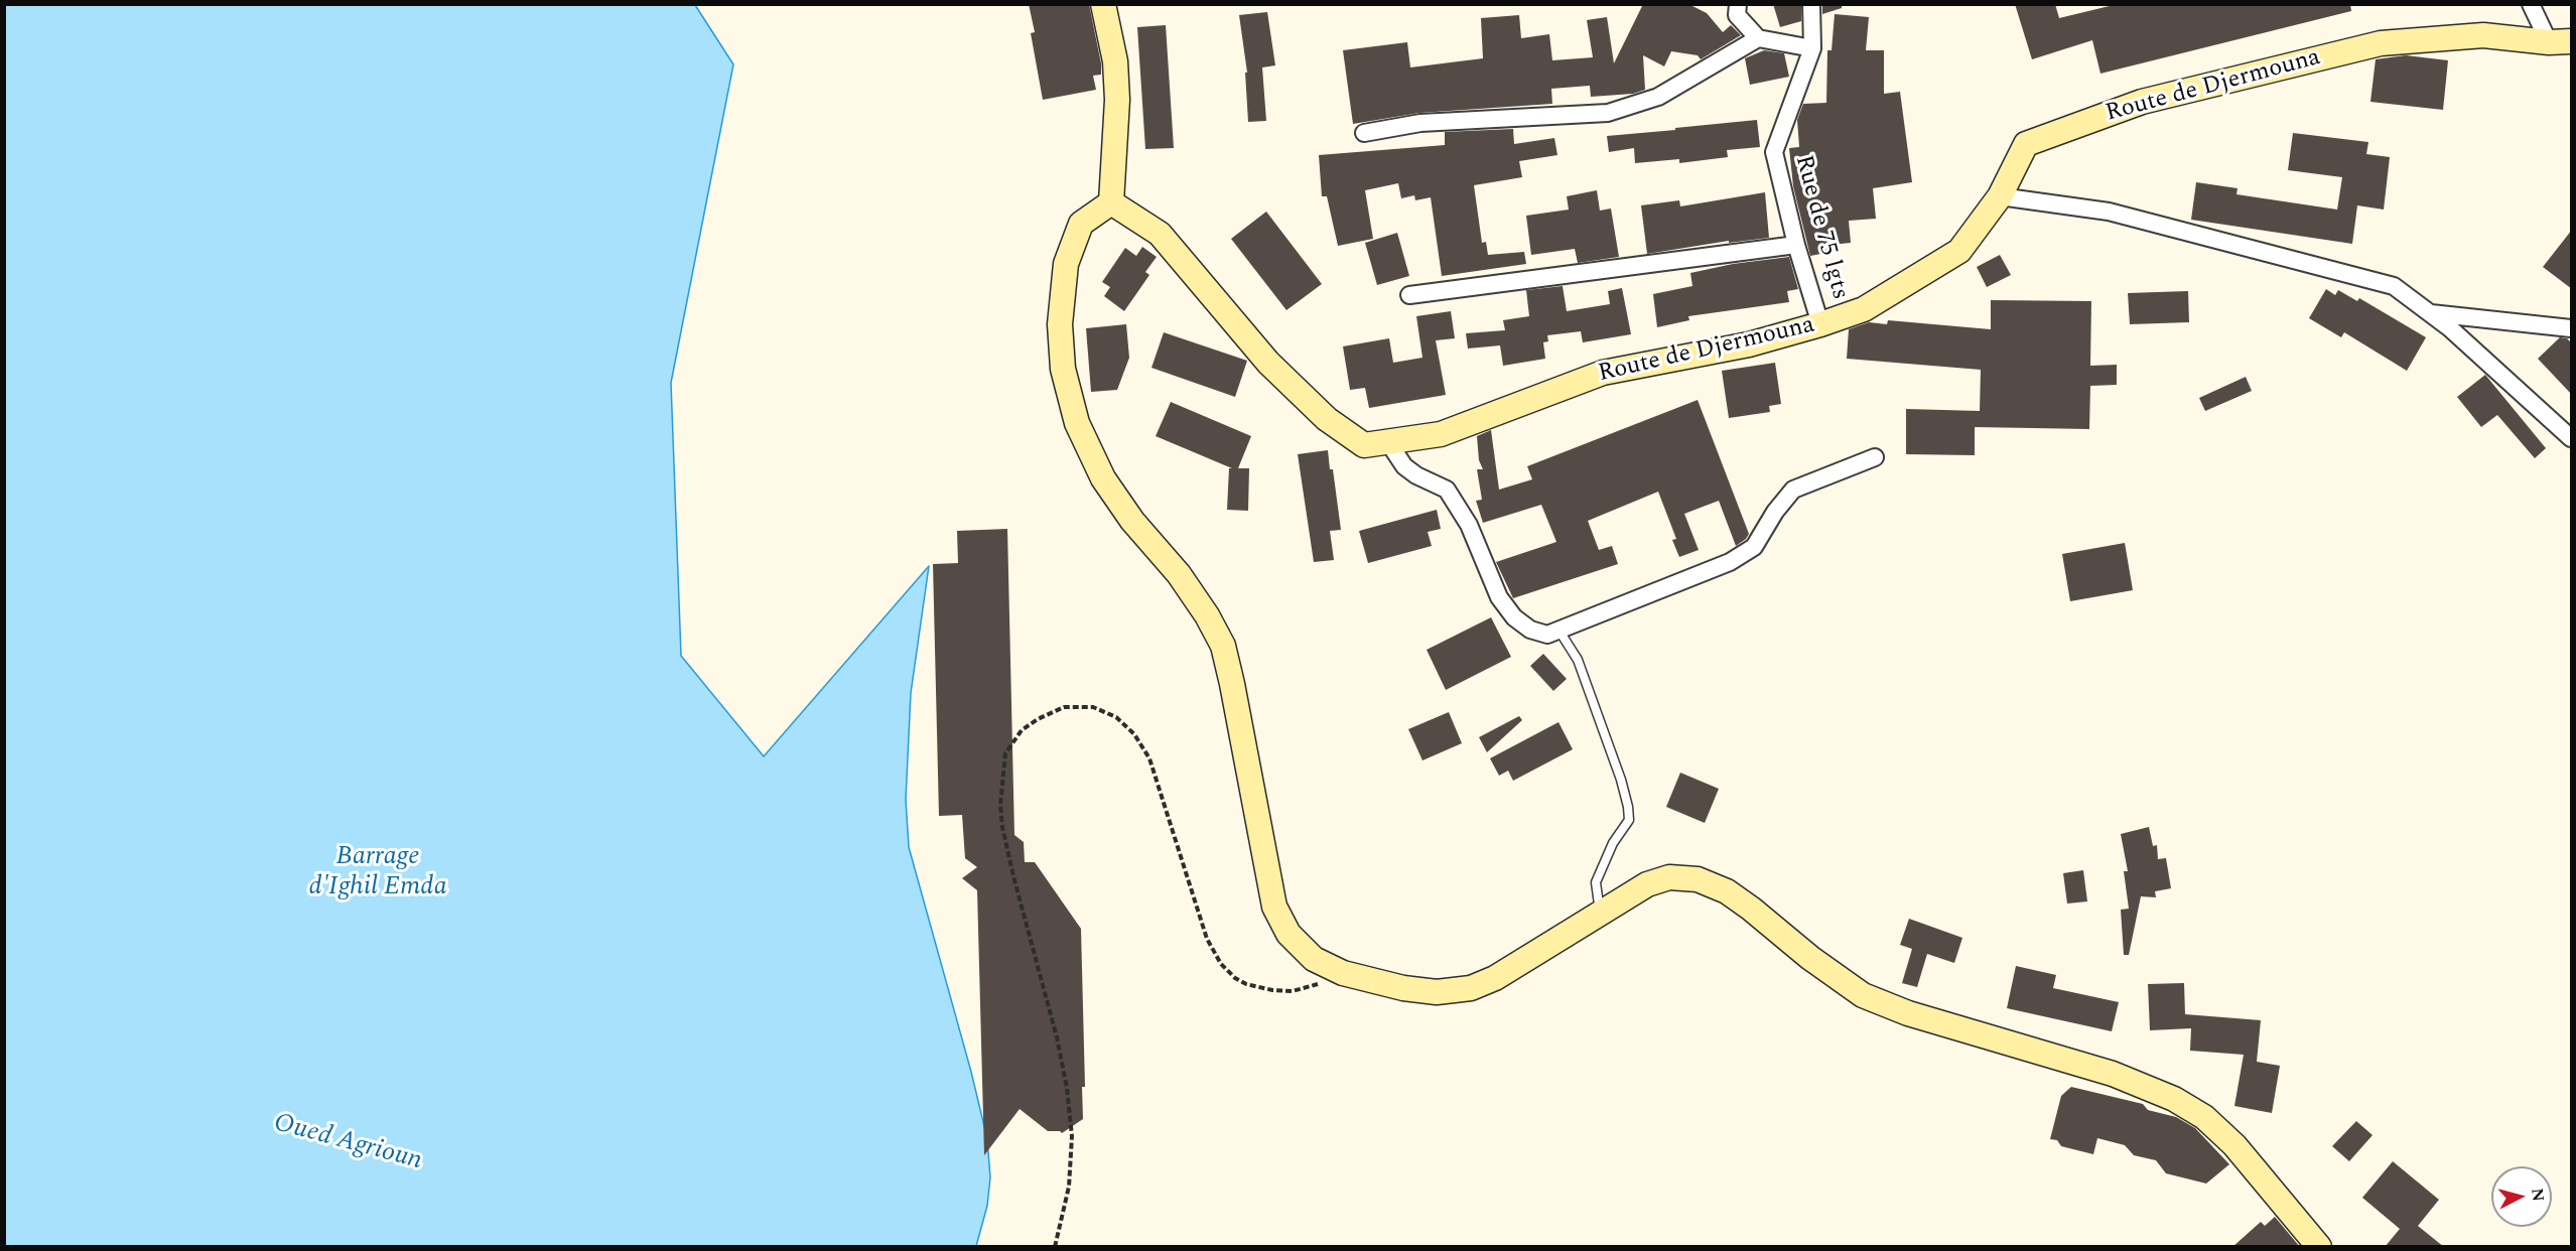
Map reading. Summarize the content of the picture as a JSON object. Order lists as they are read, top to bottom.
{
  "streets": {
    "main road": ["Route de Djermouna"],
    "street": ["Rue de 75 lgts"]
  },
  "crossings": [
    ["Route de Djermouna", "Rue de 75 lgts"]
  ],
  "water": ["Barrage d'Ighil Emda", "Oued Agrioun"],
  "north": "right"
}
